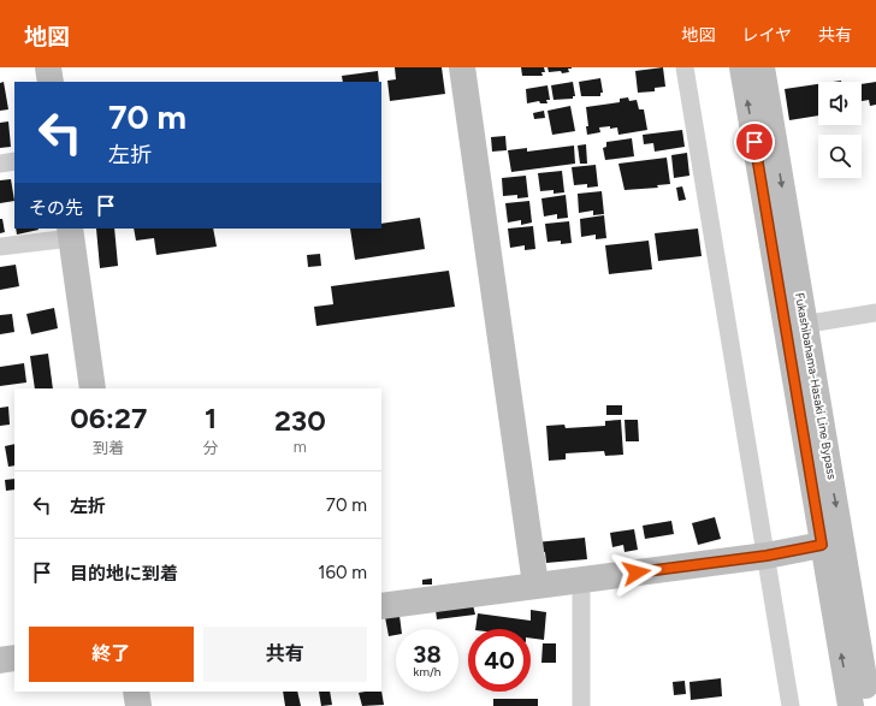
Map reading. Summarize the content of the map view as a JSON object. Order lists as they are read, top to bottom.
{
  "streets": {
    "main road": ["Fukashibahama-Hasaki Line Bypass"]
  },
  "page": {
    "header": "地図",
    "nav": ["地図", "レイヤ", "共有"],
    "turn": ["70 m", "左折"],
    "then": "その先",
    "eta": [
      "06:27",
      "到着",
      "1",
      "分",
      "230",
      "m"
    ],
    "list": [
      {
        "name": "左折",
        "value": "70 m"
      },
      {
        "name": "目的地に到着",
        "value": "160 m"
      }
    ],
    "buttons": ["終了", "共有"],
    "speed": "38 km/h",
    "limit": "40"
  }
}
